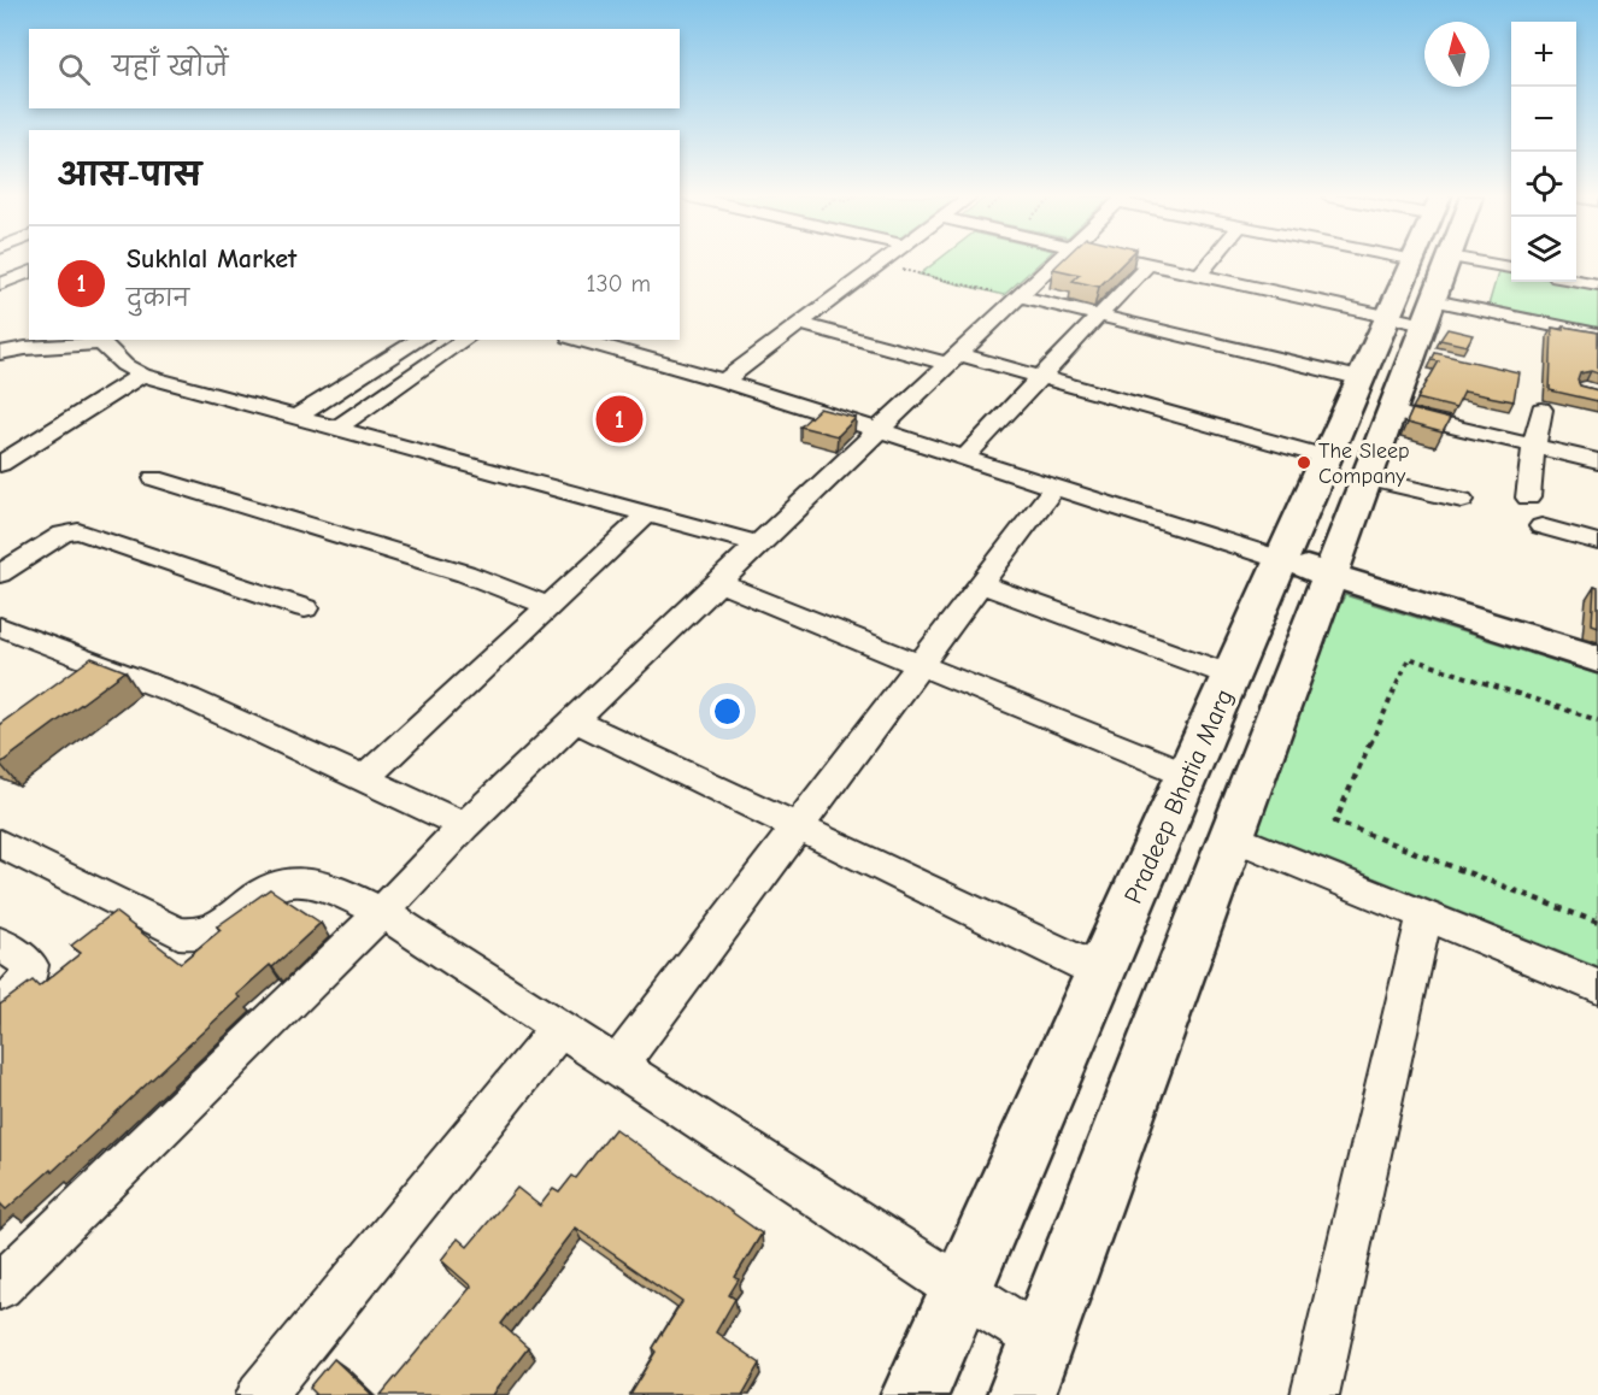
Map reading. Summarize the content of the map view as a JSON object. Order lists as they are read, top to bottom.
{
  "streets": {
    "street": ["Pradeep Bhatia Marg"]
  },
  "places": ["The Sleep Company"],
  "north": "top",
  "page": {
    "map_buttons": ["+", "−"],
    "search": "यहाँ खोजें",
    "heading": "आस-पास",
    "list": [
      {
        "mark": "1",
        "name": "Sukhlal Market",
        "note": "दुकान",
        "value": "130 m"
      }
    ],
    "pins": "1"
  }
}
